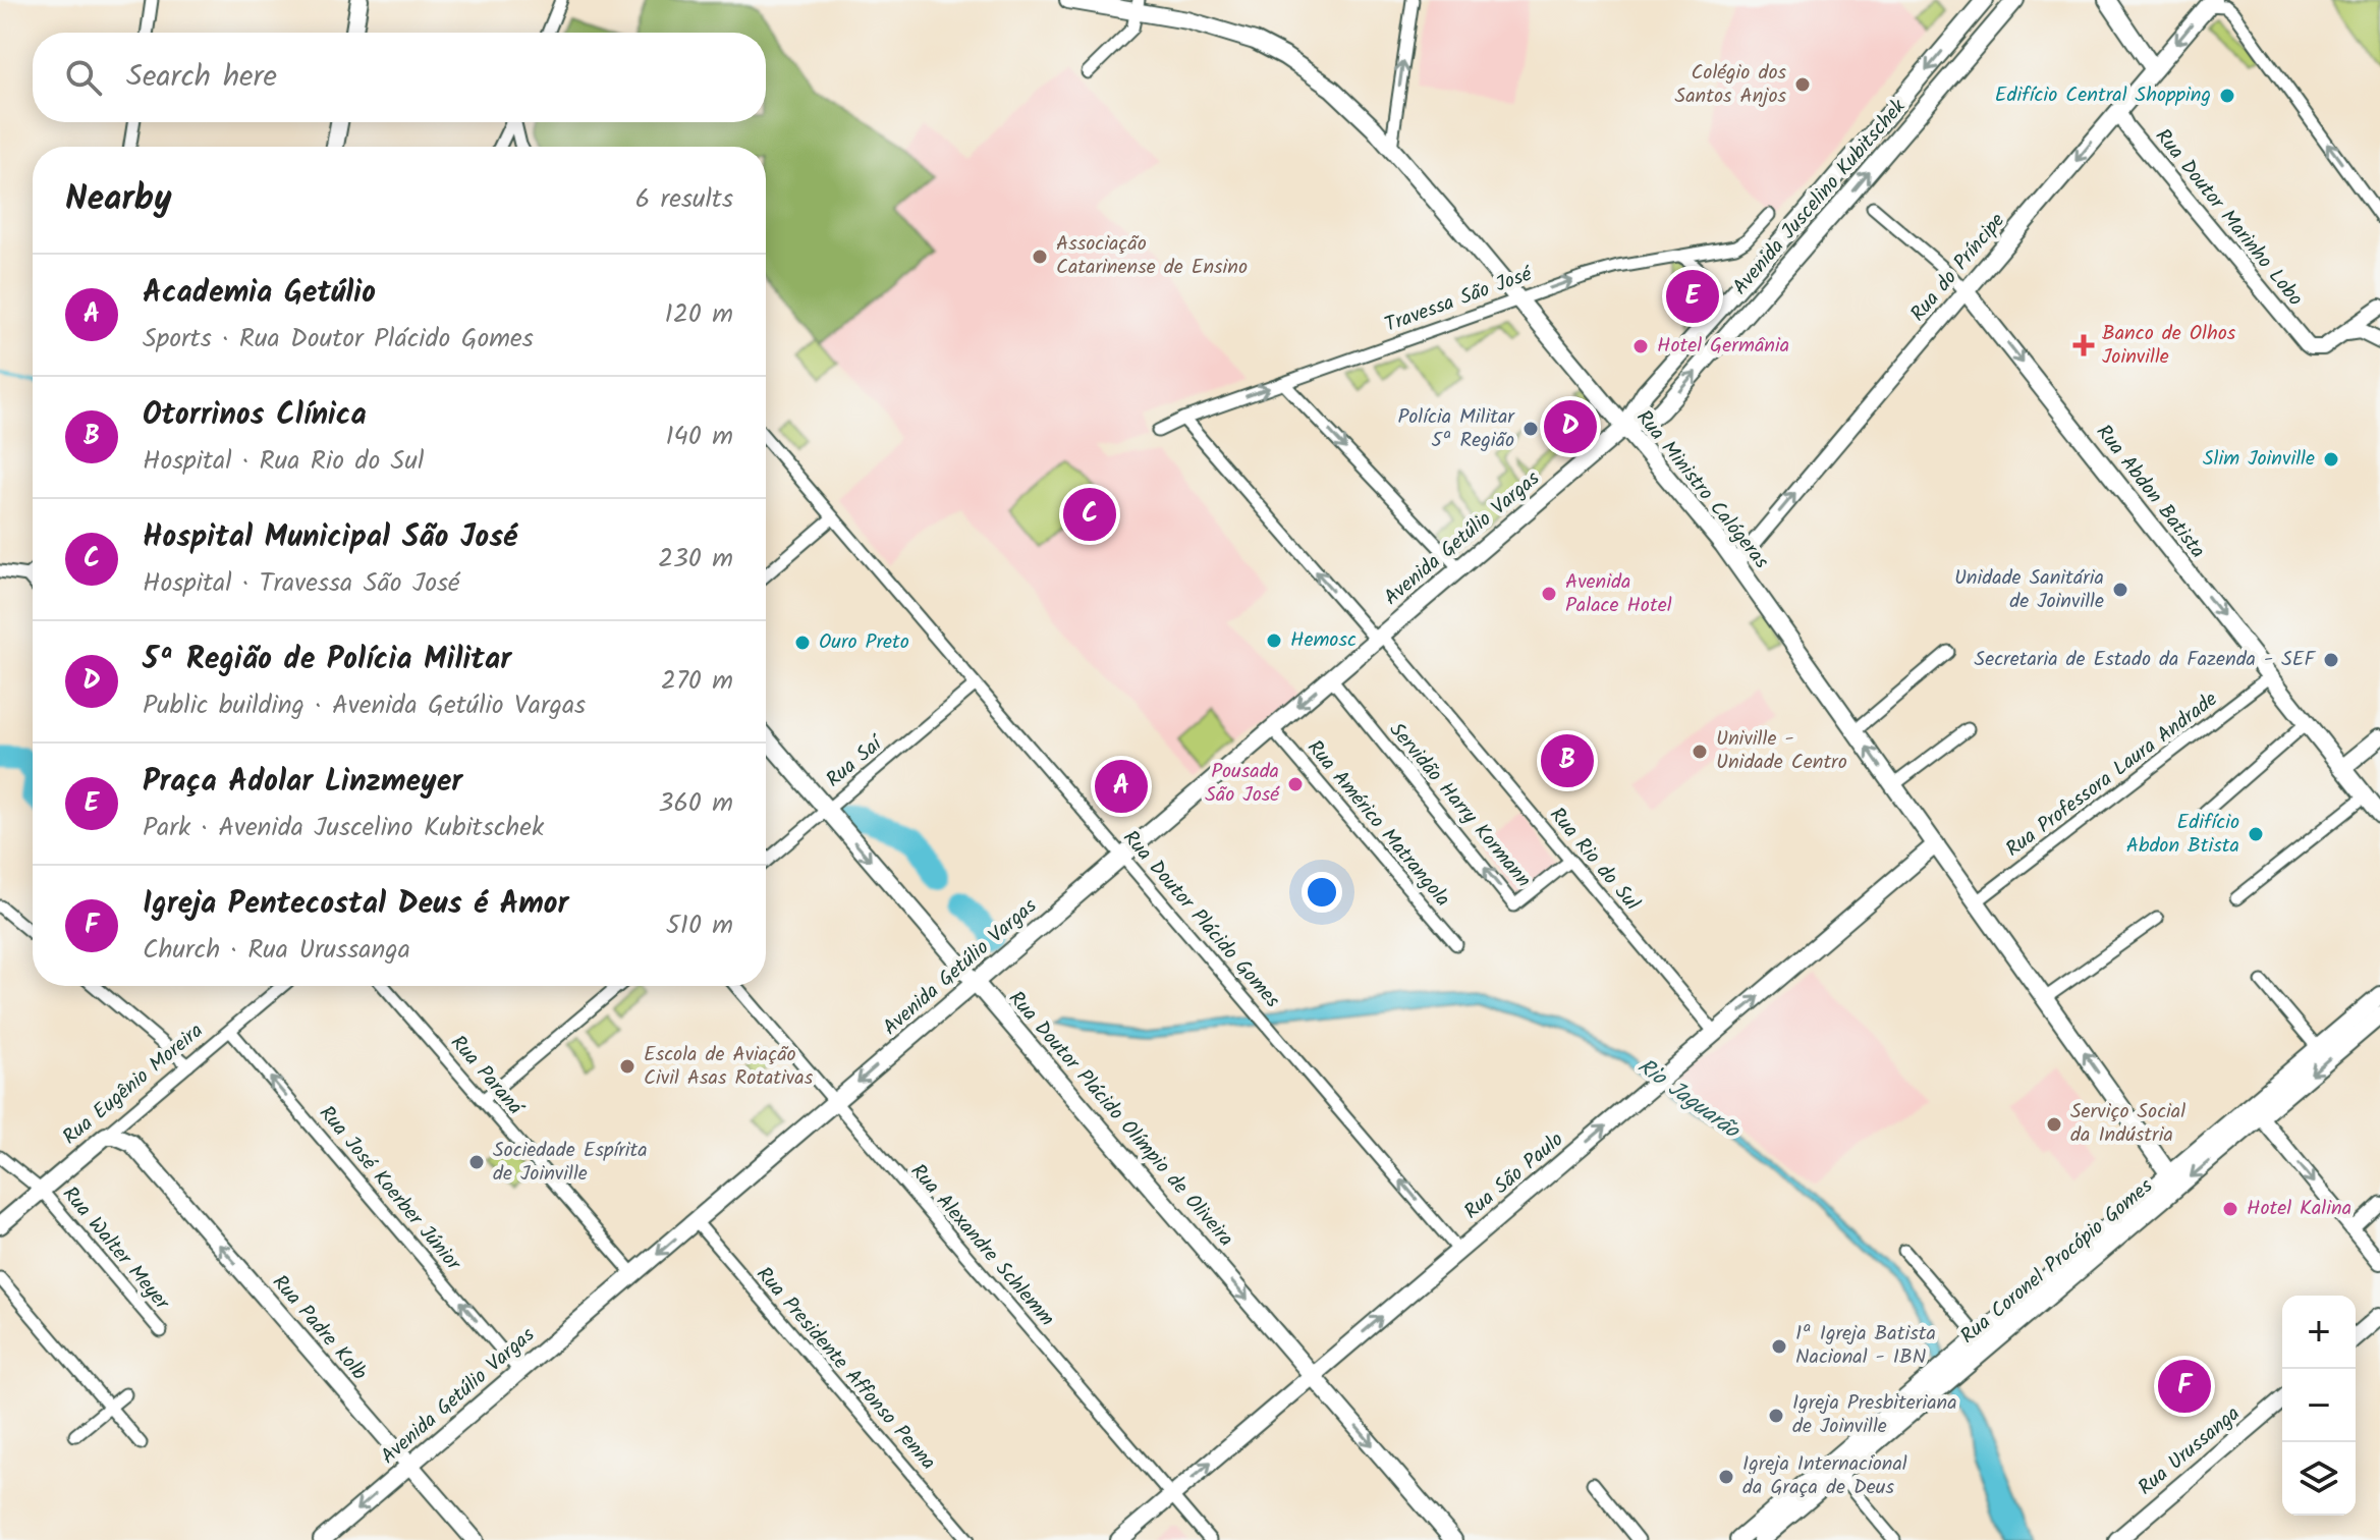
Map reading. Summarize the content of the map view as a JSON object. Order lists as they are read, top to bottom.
{
  "streets": {
    "main road": [
      "Avenida Juscelino Kubitschek",
      "Rua do Príncipe",
      "Rua Ministro Calógeras",
      "Rua Abdon Batista",
      "Avenida Getúlio Vargas",
      "Rua Eugênio Moreira",
      "Rua Doutor Plácido Olímpio de Oliveira",
      "Rua São Paulo",
      "Rua Coronel Procópio Gomes",
      "Rua Padre Kolb",
      "Rua Urussanga"
    ],
    "street": [
      "Rua Doutor Marinho Lobo",
      "Travessa São José",
      "Rua Saí",
      "Rua Professora Laura Andrade",
      "Servidão Harry Kormann",
      "Rua Américo Matrangola",
      "Rua Rio do Sul",
      "Rua Doutor Plácido Gomes",
      "Rua Paraná",
      "Rua José Koerber Júnior",
      "Rua Alexandre Schlemm",
      "Rua Walter Meyer",
      "Rua Presidente Affonso Penna"
    ]
  },
  "crossings": [
    ["Avenida Juscelino Kubitschek", "Rua Ministro Calógeras"],
    ["Avenida Juscelino Kubitschek", "Avenida Getúlio Vargas"],
    ["Rua Doutor Marinho Lobo", "Rua do Príncipe"],
    ["Rua do Príncipe", "Rua Ministro Calógeras"],
    ["Rua do Príncipe", "Rua Abdon Batista"],
    ["Travessa São José", "Rua Ministro Calógeras"],
    ["Travessa São José", "Rua Rio do Sul"],
    ["Rua Ministro Calógeras", "Avenida Getúlio Vargas"],
    ["Rua Ministro Calógeras", "Rua Professora Laura Andrade"],
    ["Rua Ministro Calógeras", "Rua São Paulo"],
    ["Rua Ministro Calógeras", "Rua Coronel Procópio Gomes"],
    ["Rua Abdon Batista", "Rua Professora Laura Andrade"],
    ["Avenida Getúlio Vargas", "Servidão Harry Kormann"],
    ["Avenida Getúlio Vargas", "Rua Américo Matrangola"],
    ["Avenida Getúlio Vargas", "Rua Rio do Sul"],
    ["Avenida Getúlio Vargas", "Rua Doutor Plácido Gomes"],
    ["Avenida Getúlio Vargas", "Rua Paraná"],
    ["Avenida Getúlio Vargas", "Rua Doutor Plácido Olímpio de Oliveira"],
    ["Avenida Getúlio Vargas", "Rua José Koerber Júnior"],
    ["Avenida Getúlio Vargas", "Rua Alexandre Schlemm"],
    ["Avenida Getúlio Vargas", "Rua Padre Kolb"],
    ["Avenida Getúlio Vargas", "Rua Presidente Affonso Penna"],
    ["Rua Saí", "Rua Doutor Plácido Gomes"],
    ["Rua Saí", "Rua Doutor Plácido Olímpio de Oliveira"],
    ["Servidão Harry Kormann", "Rua Rio do Sul"],
    ["Rua Rio do Sul", "Rua São Paulo"],
    ["Rua Doutor Plácido Gomes", "Rua São Paulo"],
    ["Rua Eugênio Moreira", "Rua José Koerber Júnior"],
    ["Rua Eugênio Moreira", "Rua Walter Meyer"],
    ["Rua Doutor Plácido Olímpio de Oliveira", "Rua São Paulo"],
    ["Rua São Paulo", "Rua Alexandre Schlemm"]
  ],
  "one_way": [
    "Travessa São José",
    "Rua Abdon Batista",
    "Servidão Harry Kormann",
    "Rua Rio do Sul",
    "Rua Doutor Plácido Gomes",
    "Rua Doutor Plácido Olímpio de Oliveira",
    "Rua São Paulo",
    "Rua José Koerber Júnior",
    "Rua Padre Kolb"
  ],
  "water": ["Rio Jaguarão"],
  "places": {
    "other": [
      "Colégio dos Santos Anjos",
      "Edifício Central Shopping",
      "Associação Catarinense de Ensino",
      "Hotel Germânia",
      "Polícia Militar 5ª Região",
      "Slim Joinville",
      "Unidade Sanitária de Joinville",
      "Avenida Palace Hotel",
      "Hemosc",
      "Ouro Preto",
      "Secretaria de Estado da Fazenda - SEF",
      "Univille - Unidade Centro",
      "Pousada São José",
      "Edifício Abdon Btista",
      "Escola de Aviação Civil Asas Rotativas",
      "Serviço Social da Indústria",
      "Sociedade Espírita de Joinville",
      "Hotel Kalina",
      "1ª Igreja Batista Nacional - IBN",
      "Igreja Presbiteriana de Joinville",
      "Igreja Internacional da Graça de Deus"
    ],
    "health": ["Banco de Olhos Joinville"]
  },
  "page": {
    "search": "Search here",
    "heading": ["Nearby", "6 results"],
    "list": [
      {
        "mark": "A",
        "name": "Academia Getúlio",
        "note": "Sports · Rua Doutor Plácido Gomes",
        "value": "120 m"
      },
      {
        "mark": "B",
        "name": "Otorrinos Clínica",
        "note": "Hospital · Rua Rio do Sul",
        "value": "140 m"
      },
      {
        "mark": "C",
        "name": "Hospital Municipal São José",
        "note": "Hospital · Travessa São José",
        "value": "230 m"
      },
      {
        "mark": "D",
        "name": "5ª Região de Polícia Militar",
        "note": "Public building · Avenida Getúlio Vargas",
        "value": "270 m"
      },
      {
        "mark": "E",
        "name": "Praça Adolar Linzmeyer",
        "note": "Park · Avenida Juscelino Kubitschek",
        "value": "360 m"
      },
      {
        "mark": "F",
        "name": "Igreja Pentecostal Deus é Amor",
        "note": "Church · Rua Urussanga",
        "value": "510 m"
      }
    ],
    "pins": [
      "E",
      "D",
      "C",
      "B",
      "A",
      "F"
    ],
    "map_buttons": ["+", "−"]
  }
}
